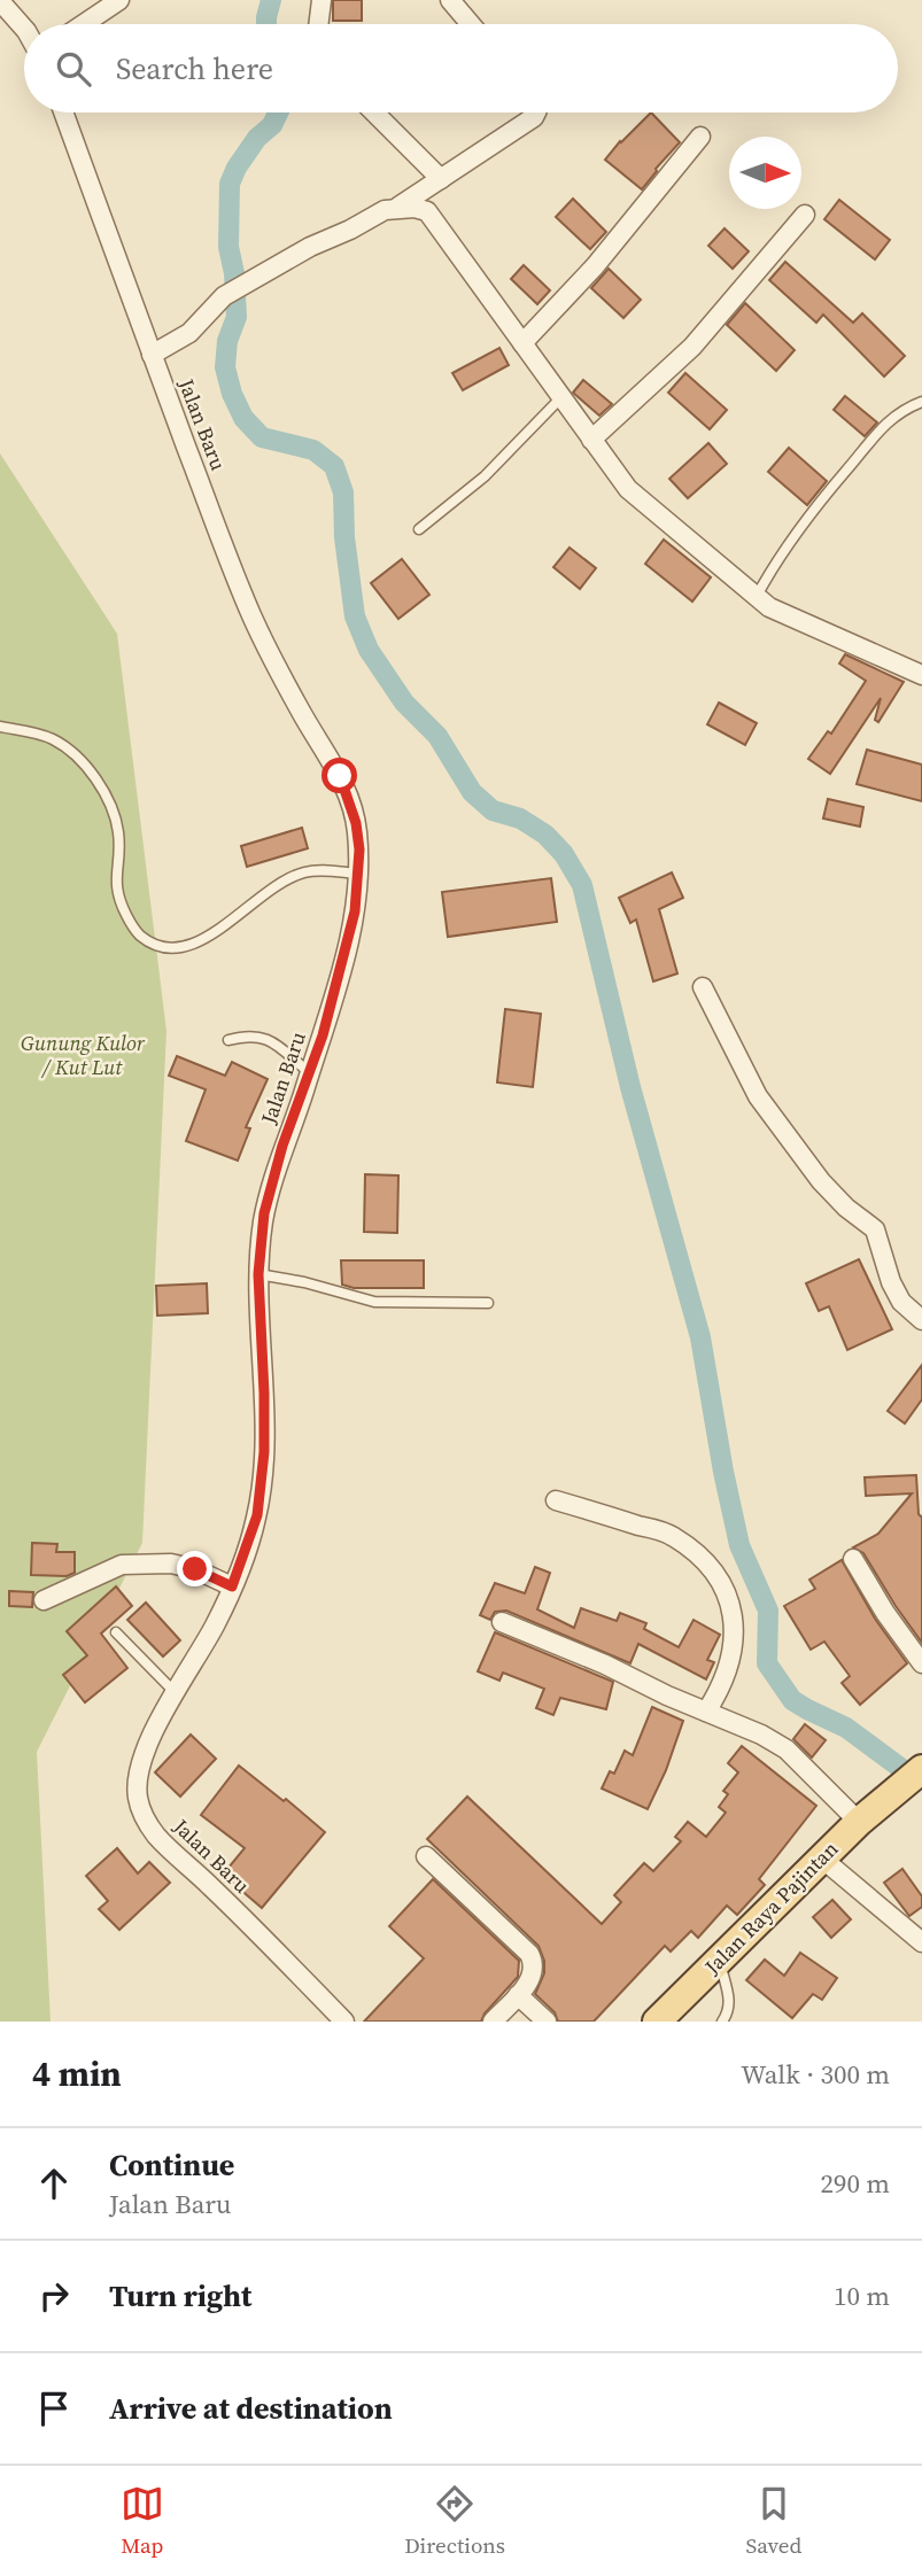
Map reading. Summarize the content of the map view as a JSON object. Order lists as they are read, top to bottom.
{
  "streets": {
    "main road": ["Jalan Raya Pajintan"],
    "street": ["Jalan Baru"]
  },
  "parks": ["Gunung Kulor / Kut Lut"],
  "north": "right",
  "page": {
    "search": "Search here",
    "heading": ["4 min", "Walk · 300 m"],
    "list": [
      ["Continue", "Jalan Baru", "290 m"],
      ["Turn right", "10 m"],
      "Arrive at destination"
    ],
    "nav": ["Map", "Directions", "Saved"]
  }
}
